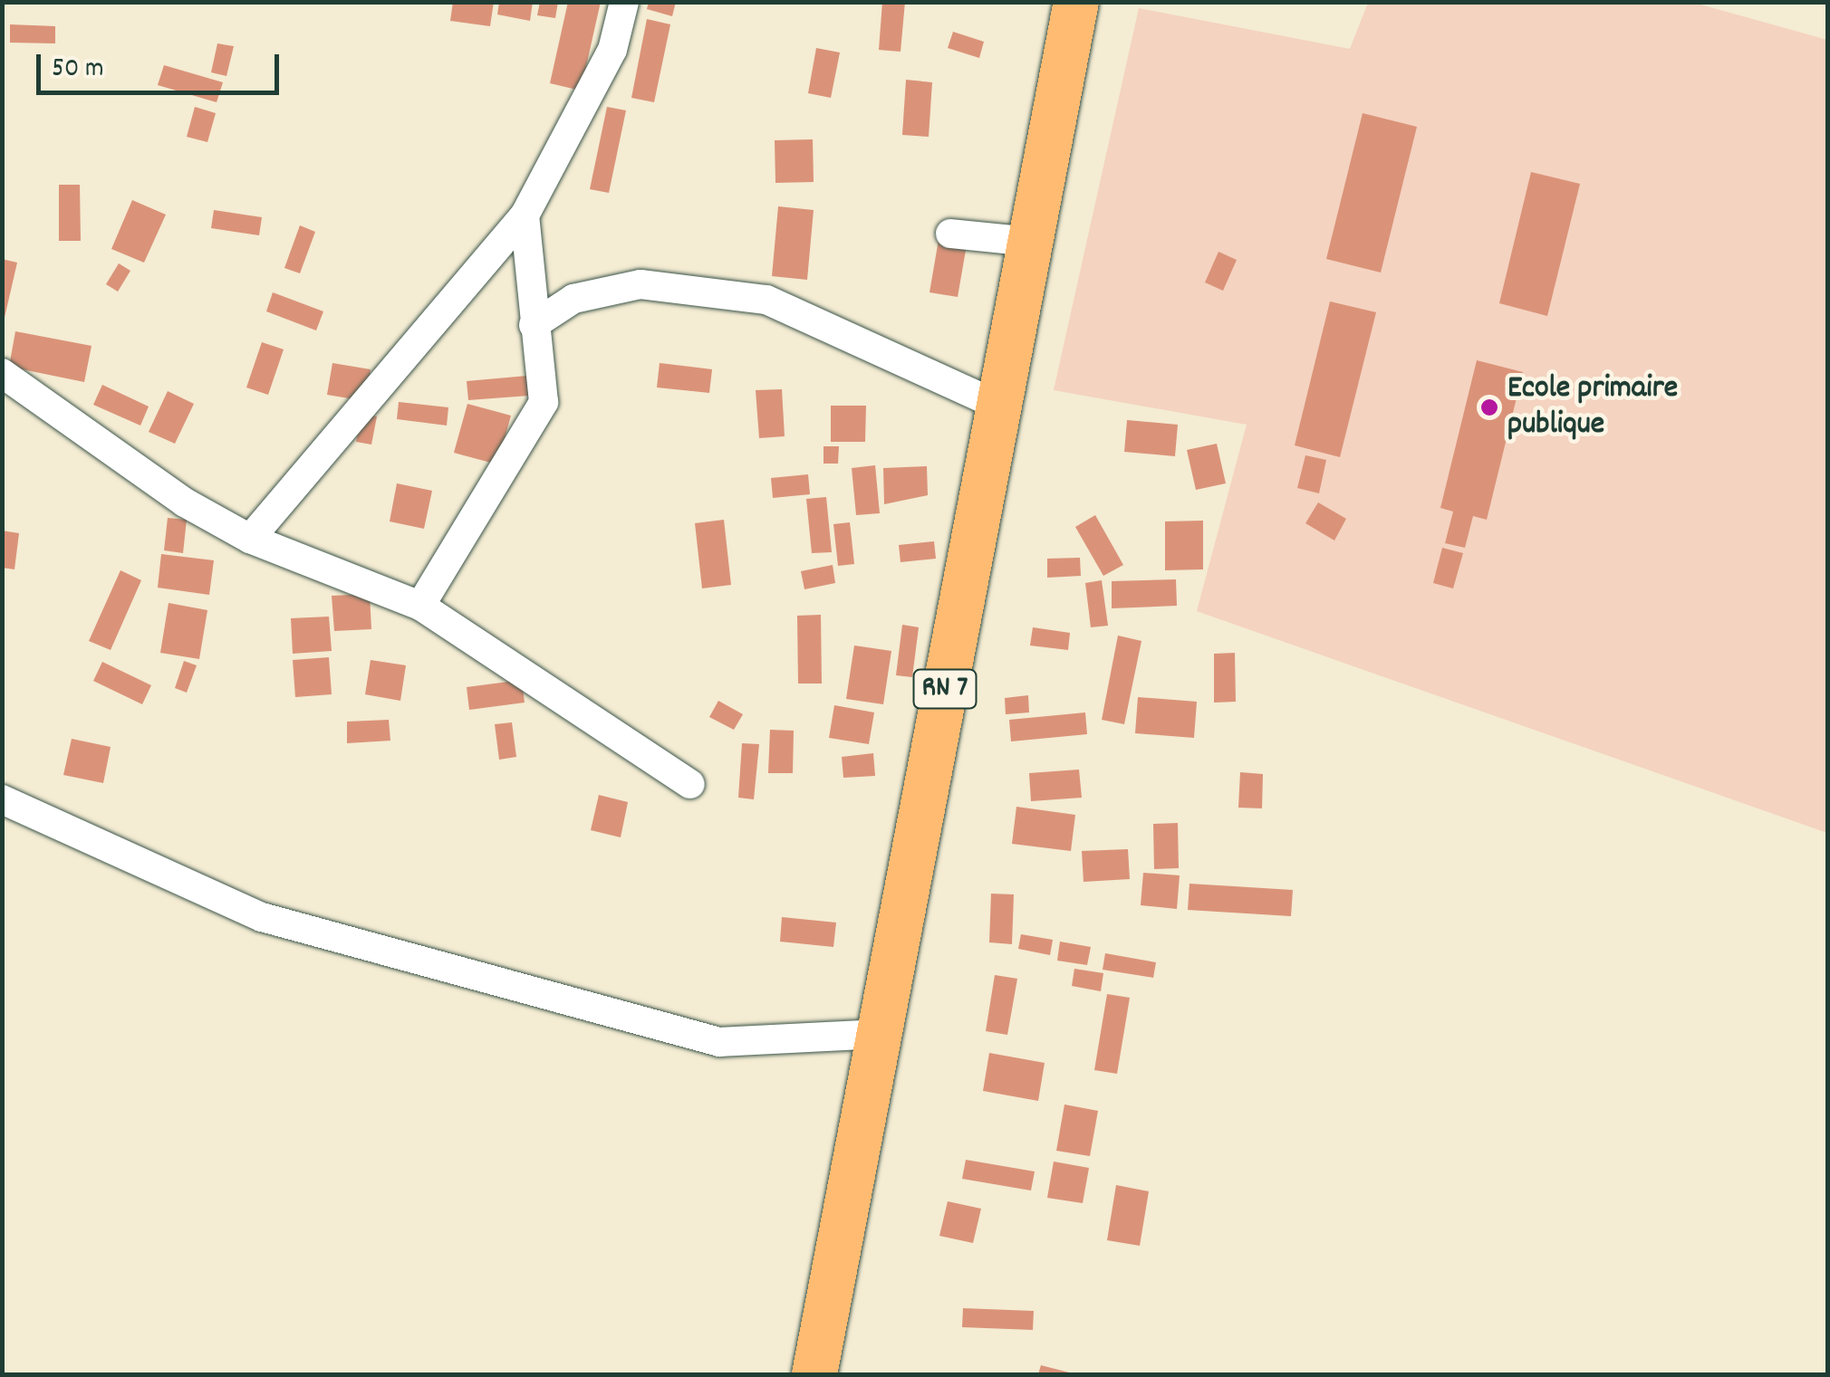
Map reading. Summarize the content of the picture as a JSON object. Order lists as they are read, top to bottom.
{
  "streets": {
    "main road": ["RN 7"]
  },
  "places": ["Ecole primaire publique"],
  "scale_bar": "50 m"
}
